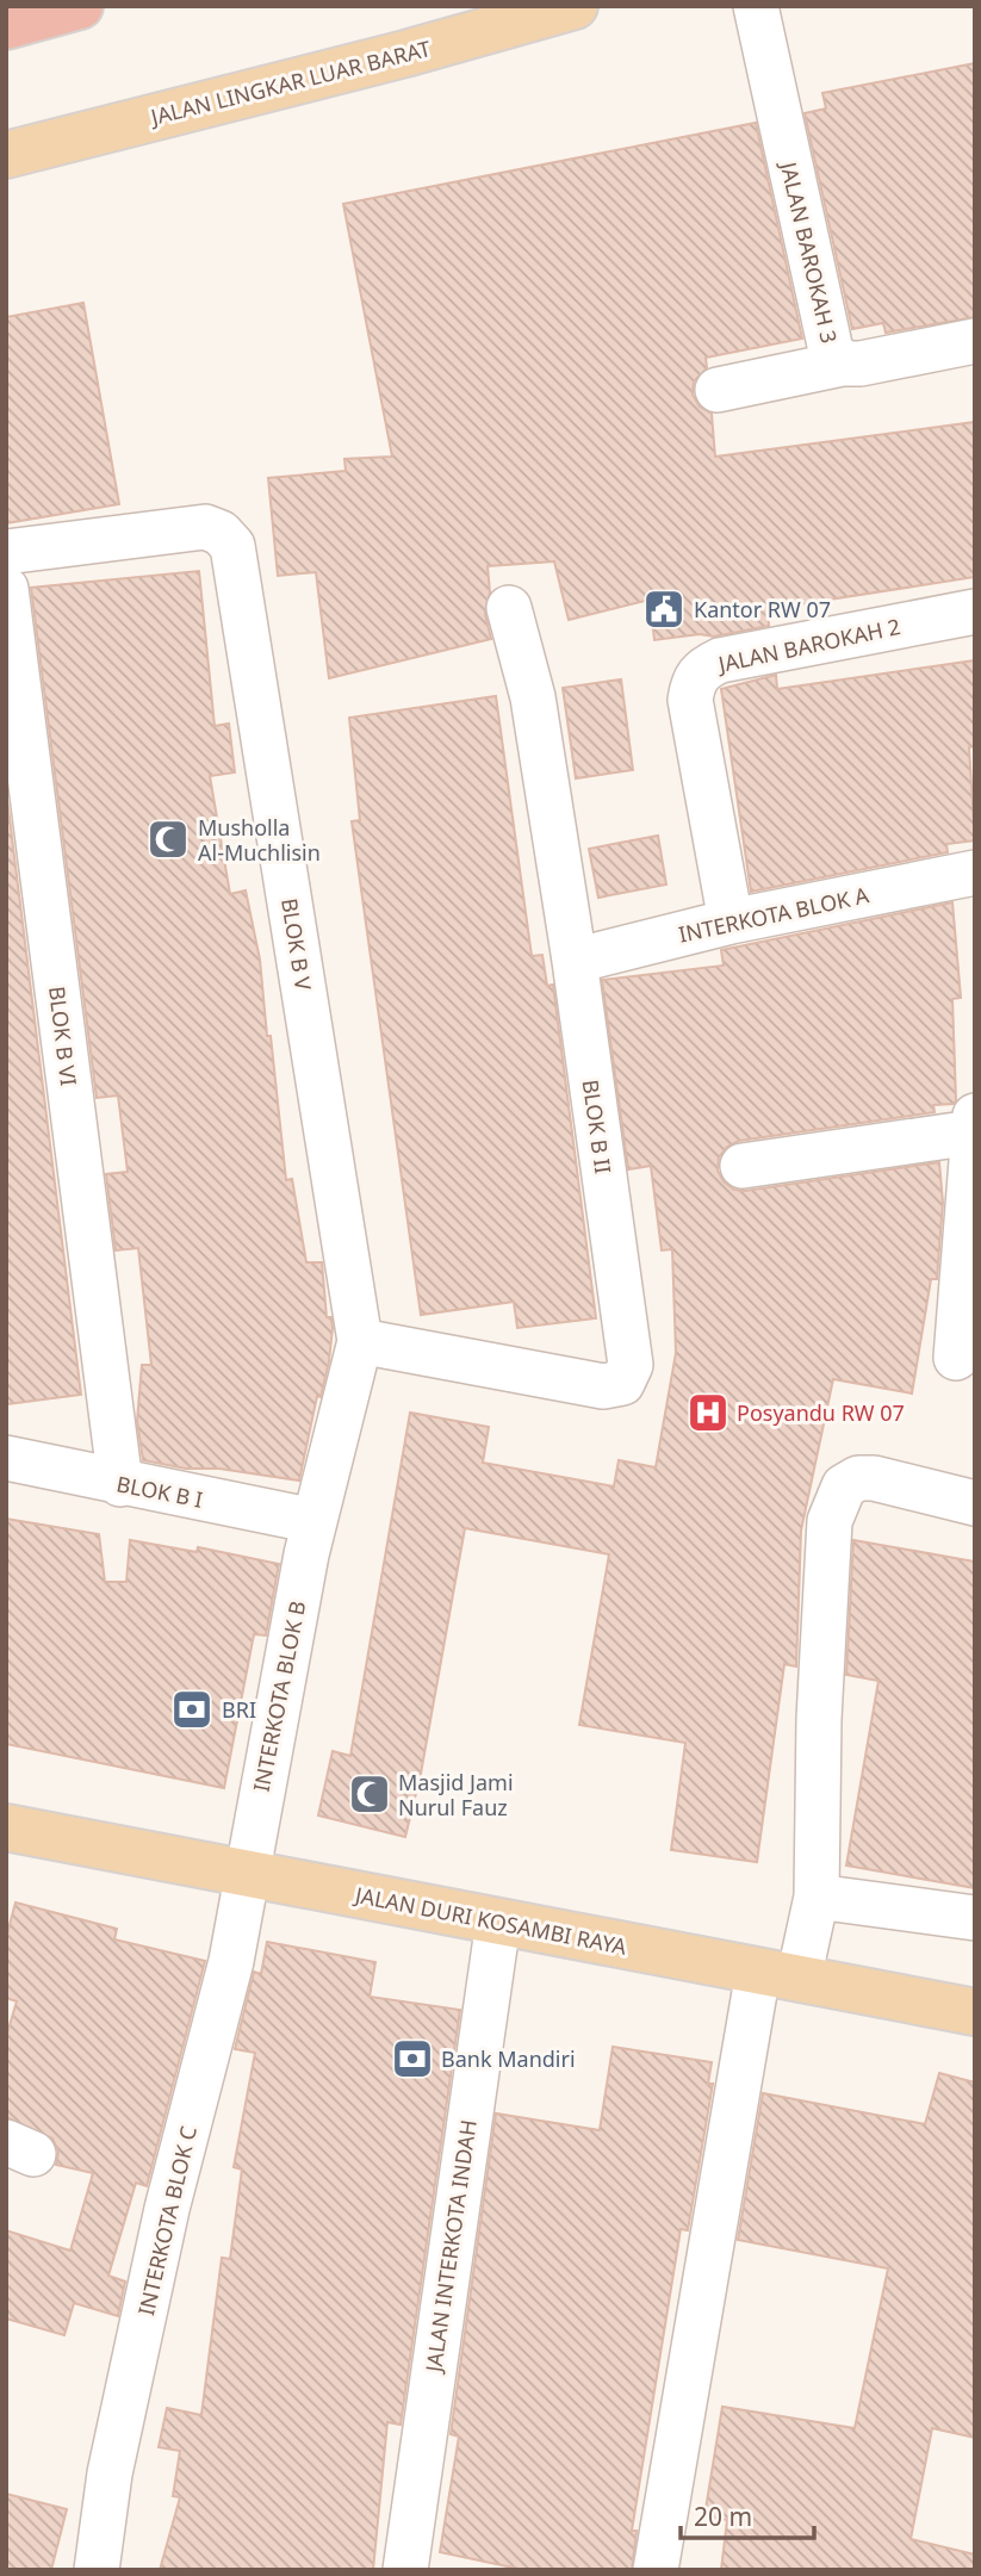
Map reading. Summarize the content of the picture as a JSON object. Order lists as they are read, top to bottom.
{
  "streets": {
    "main road": ["JALAN LINGKAR LUAR BARAT", "JALAN DURI KOSAMBI RAYA"],
    "street": [
      "JALAN BAROKAH 3",
      "JALAN BAROKAH 2",
      "INTERKOTA BLOK A",
      "BLOK B V",
      "BLOK B VI",
      "BLOK B II",
      "BLOK B I",
      "INTERKOTA BLOK B",
      "INTERKOTA BLOK C",
      "JALAN INTERKOTA INDAH"
    ]
  },
  "crossings": [
    ["JALAN BAROKAH 2", "INTERKOTA BLOK A"],
    ["INTERKOTA BLOK A", "BLOK B II"],
    ["BLOK B V", "BLOK B II"],
    ["BLOK B V", "BLOK B I"],
    ["BLOK B V", "INTERKOTA BLOK B"],
    ["BLOK B VI", "BLOK B I"],
    ["BLOK B I", "INTERKOTA BLOK B"],
    ["INTERKOTA BLOK B", "JALAN DURI KOSAMBI RAYA"],
    ["INTERKOTA BLOK B", "INTERKOTA BLOK C"],
    ["JALAN DURI KOSAMBI RAYA", "INTERKOTA BLOK C"],
    ["JALAN DURI KOSAMBI RAYA", "JALAN INTERKOTA INDAH"]
  ],
  "places": {
    "public building": ["Kantor RW 07"],
    "mosque": ["Musholla Al-Muchlisin", "Masjid Jami Nurul Fauz"],
    "hospital": ["Posyandu RW 07"],
    "bank": ["BRI", "Bank Mandiri"]
  },
  "scale_bar": "20 m"
}
